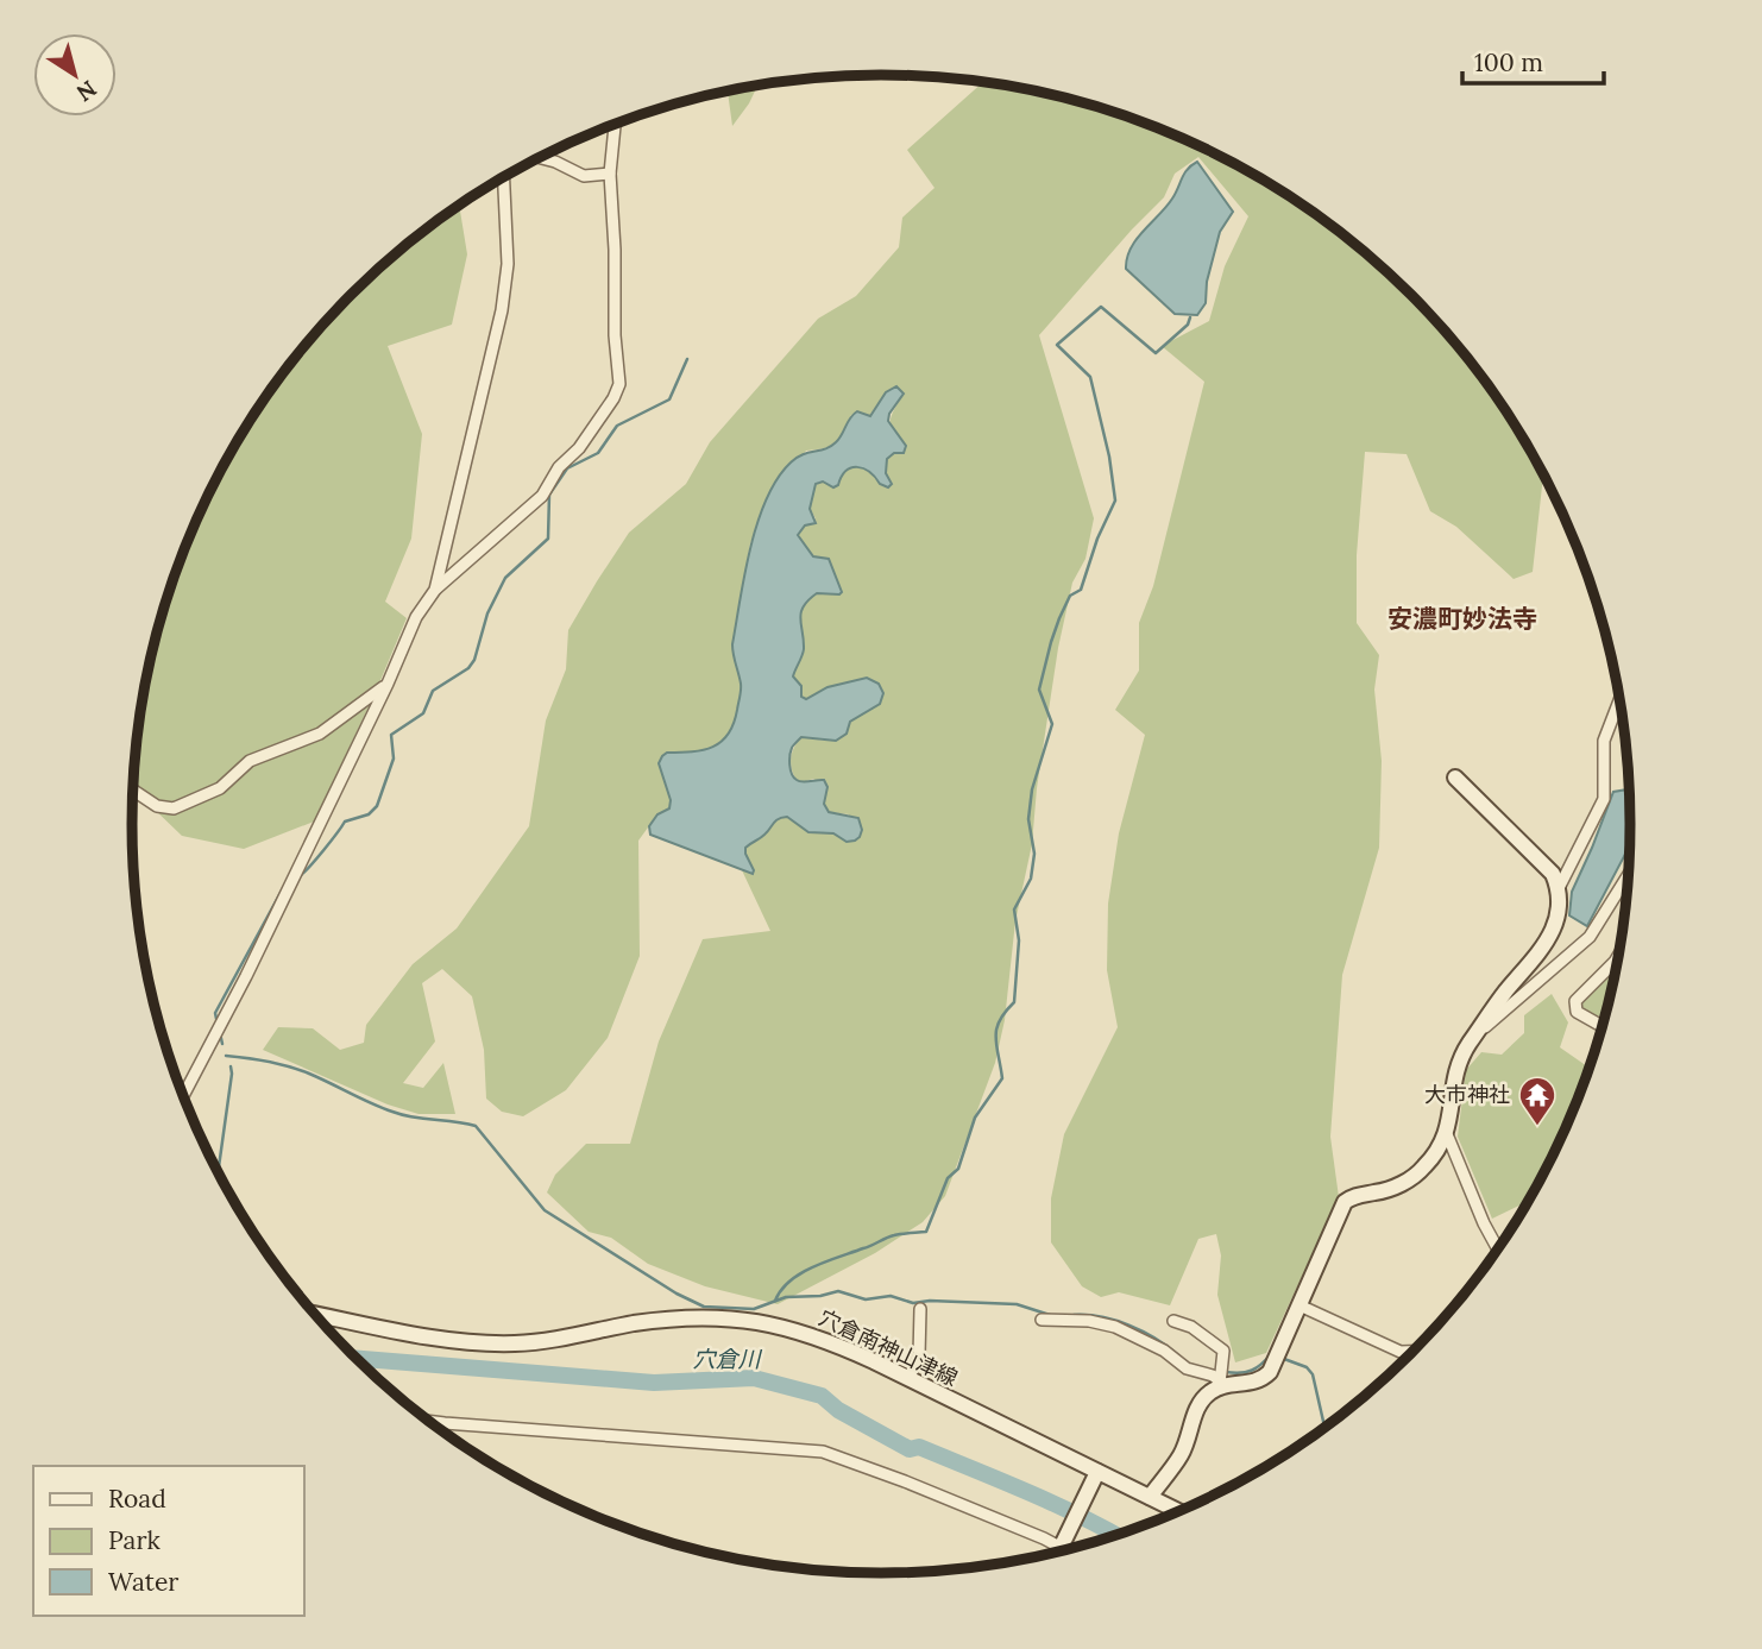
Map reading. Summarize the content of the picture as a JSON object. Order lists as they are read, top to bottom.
{
  "streets": {
    "street": ["穴倉南神山津線"]
  },
  "districts": ["安濃町妙法寺"],
  "water": ["穴倉川"],
  "places": {
    "temple": ["大市神社"]
  },
  "legend": ["Road", "Park", "Water"],
  "scale_bar": "100 m",
  "north": "bottom right"
}
